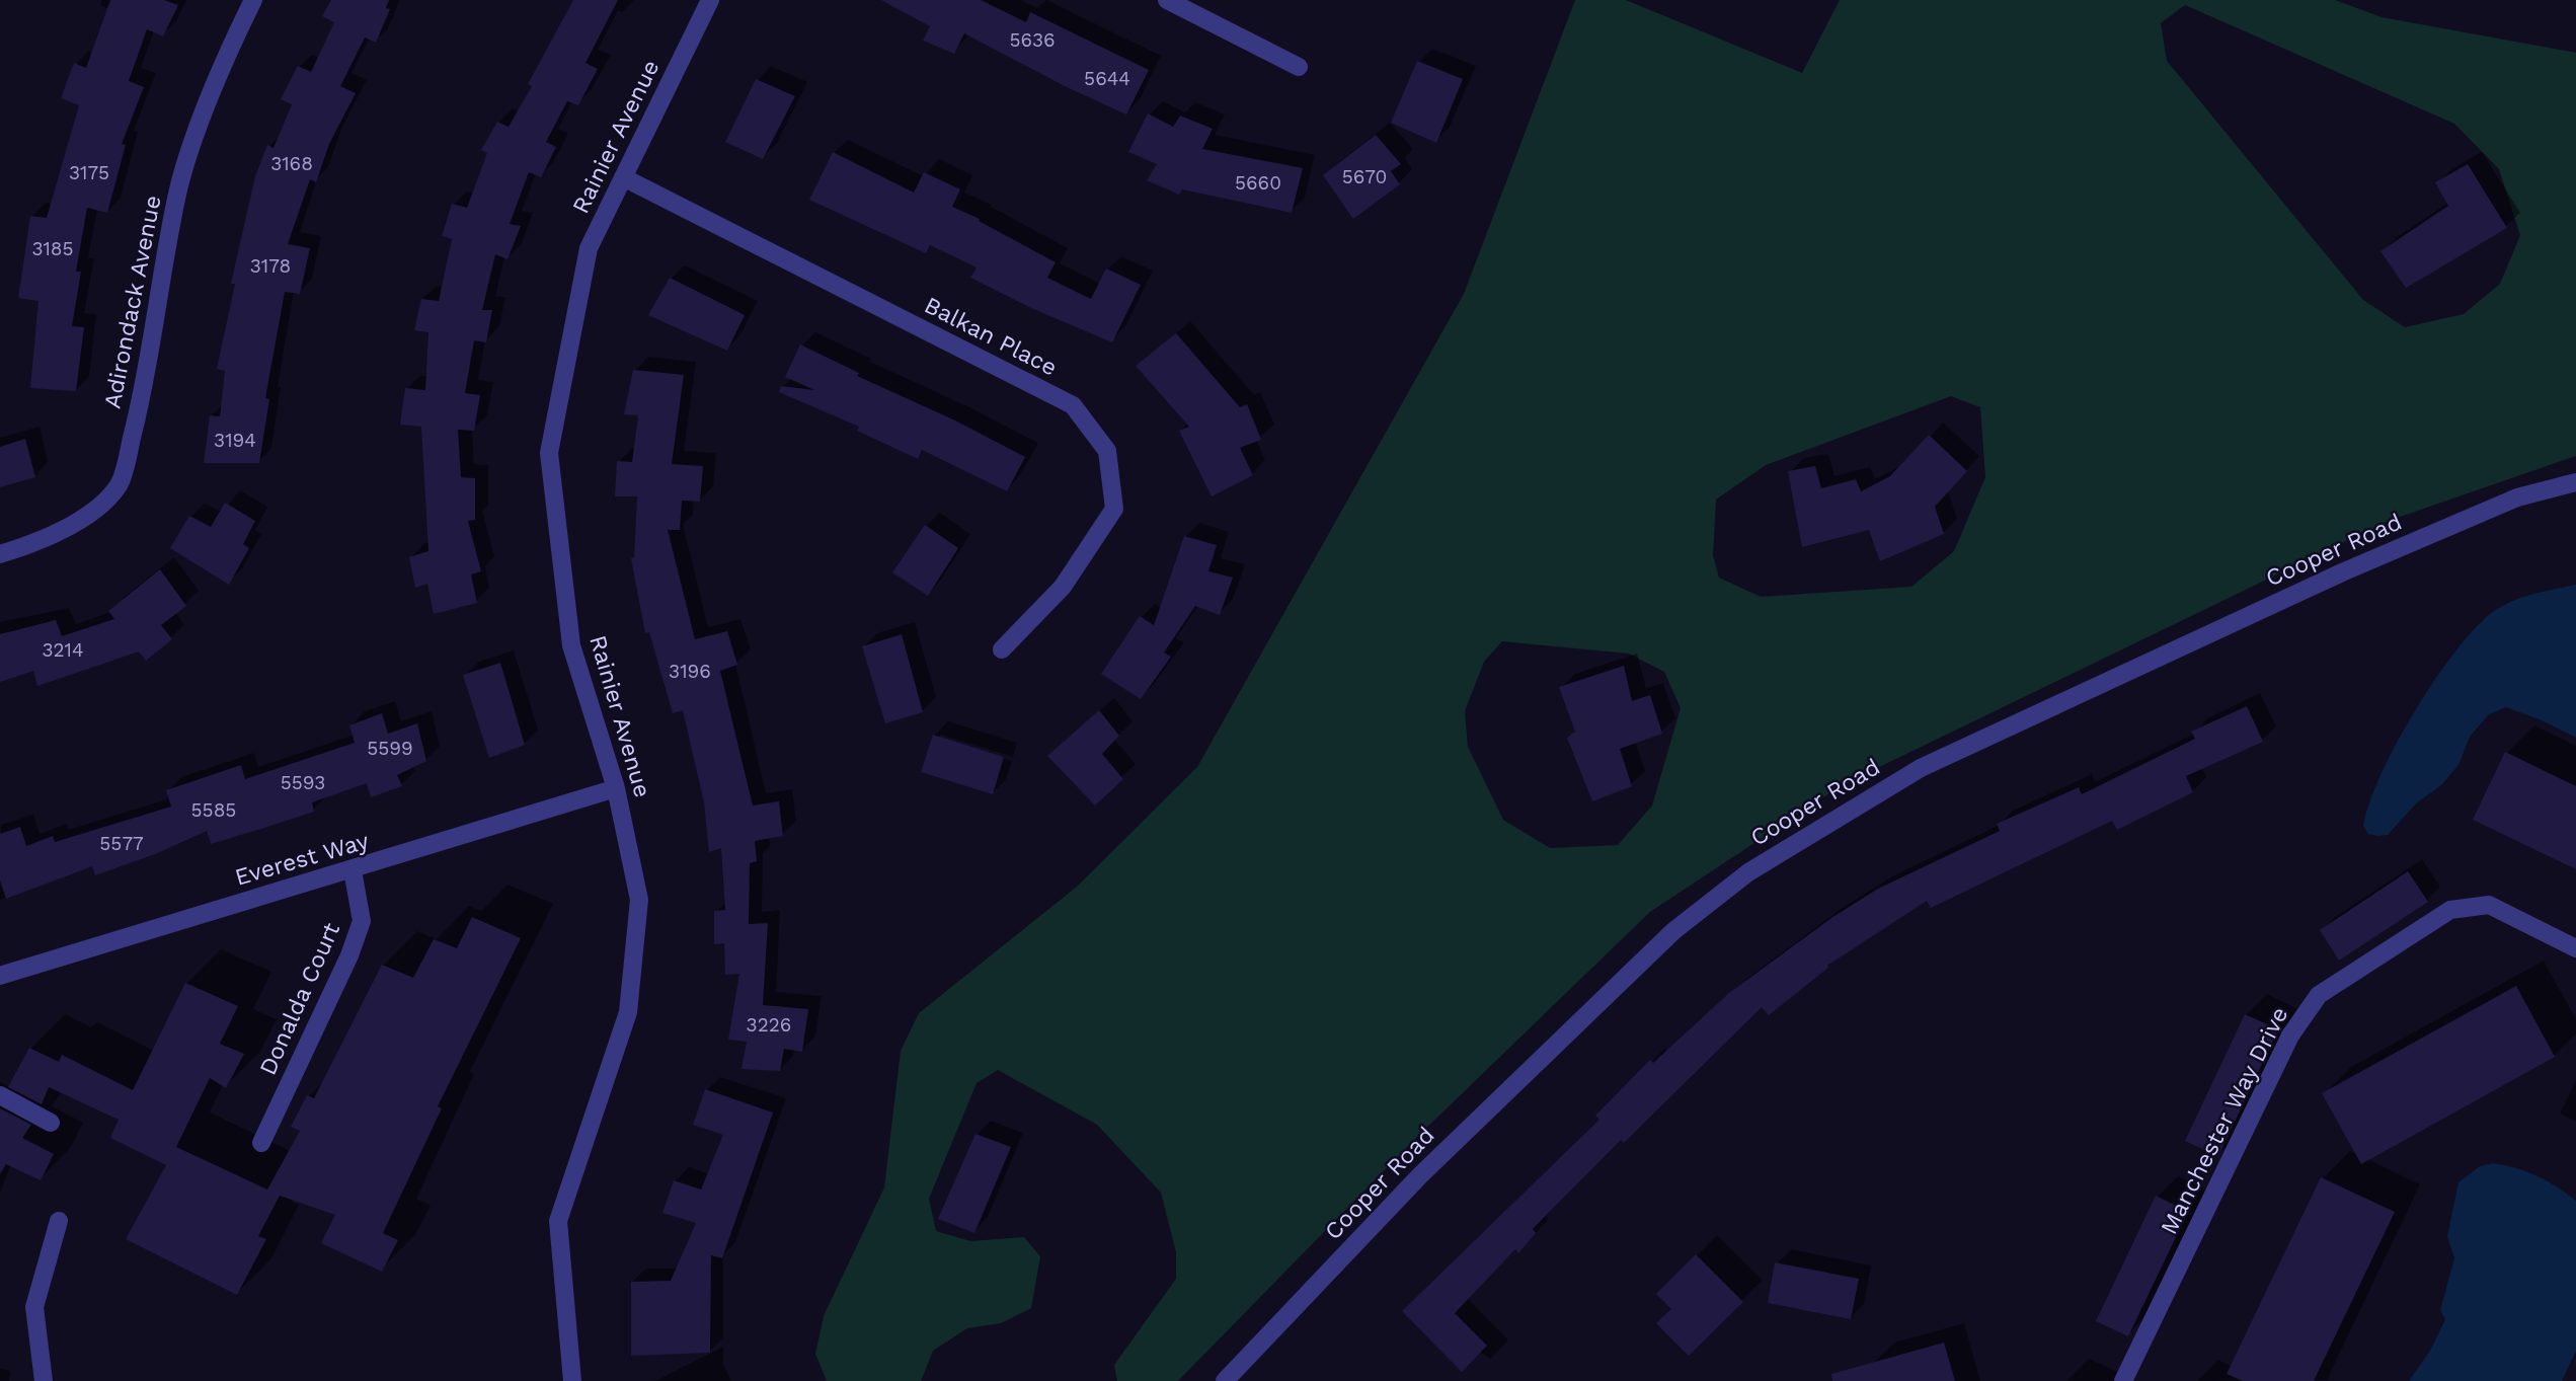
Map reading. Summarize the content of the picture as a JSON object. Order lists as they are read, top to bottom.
{
  "streets": {
    "street": [
      "Rainier Avenue",
      "Adirondack Avenue",
      "Balkan Place",
      "Cooper Road",
      "Everest Way",
      "Donalda Court",
      "Manchester Way Drive"
    ]
  },
  "crossings": [
    ["Rainier Avenue", "Balkan Place"],
    ["Rainier Avenue", "Everest Way"],
    ["Everest Way", "Donalda Court"]
  ],
  "house_numbers": [
    "5636",
    "5644",
    "3168",
    "3175",
    "5670",
    "5660",
    "3185",
    "3178",
    "3194",
    "3214",
    "3196",
    "5599",
    "5593",
    "5585",
    "5577",
    "3226"
  ]
}
